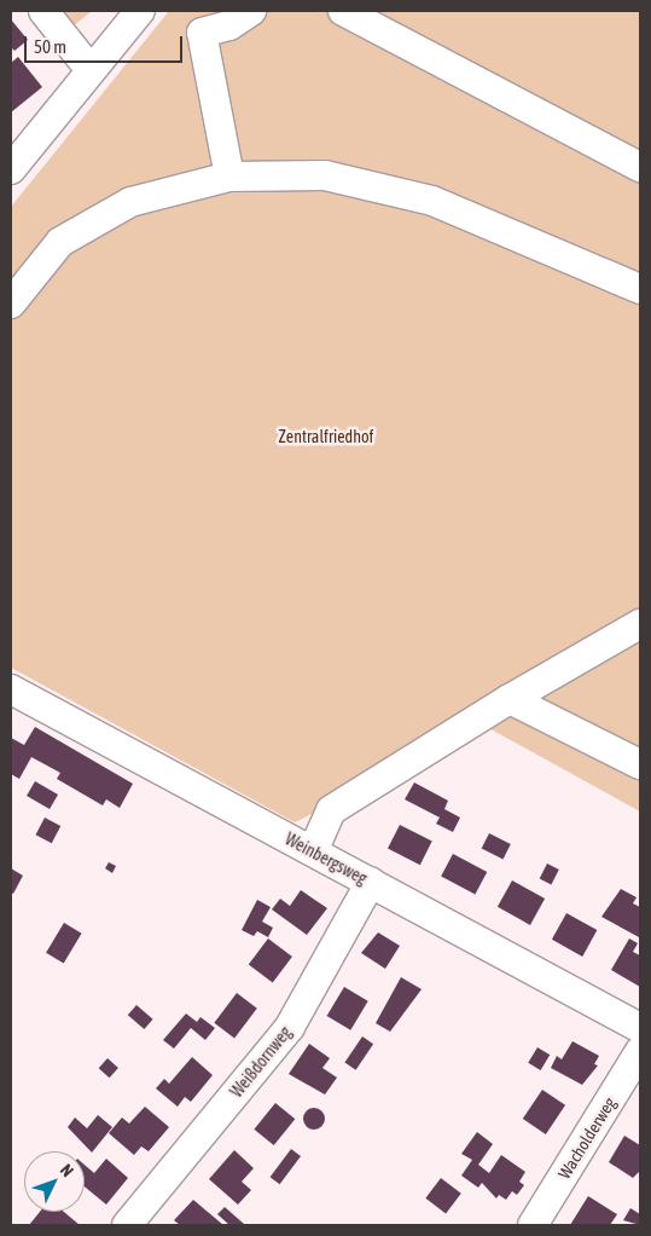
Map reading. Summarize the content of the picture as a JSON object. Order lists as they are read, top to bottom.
{
  "streets": {
    "street": ["Weinbergsweg", "Weißdornweg", "Wacholderweg"]
  },
  "crossings": [
    ["Weinbergsweg", "Weißdornweg"]
  ],
  "parks": ["Zentralfriedhof"],
  "scale_bar": "50 m",
  "north": "top right"
}
